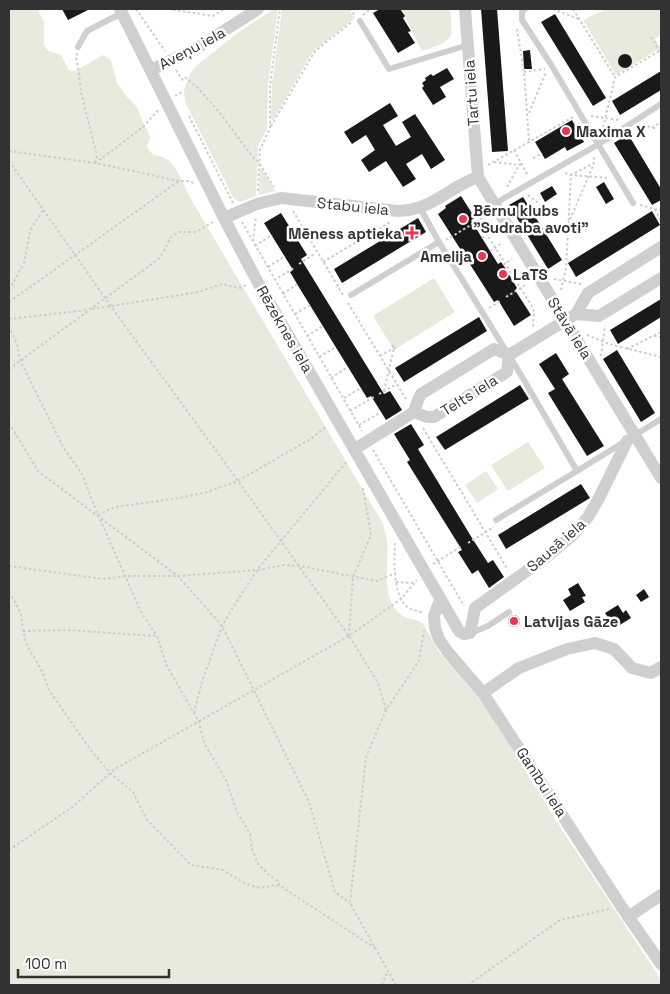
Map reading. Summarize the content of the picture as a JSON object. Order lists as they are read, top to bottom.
{
  "streets": {
    "street": [
      "Aveņu iela",
      "Tartu iela",
      "Stabu iela",
      "Stāvā iela",
      "Rēzeknes iela",
      "Telts iela",
      "Sausā iela",
      "Ganību iela"
    ]
  },
  "crossings": [
    ["Aveņu iela", "Rēzeknes iela"],
    ["Tartu iela", "Stabu iela"],
    ["Tartu iela", "Stāvā iela"],
    ["Stabu iela", "Stāvā iela"],
    ["Stabu iela", "Rēzeknes iela"],
    ["Stāvā iela", "Sausā iela"],
    ["Rēzeknes iela", "Telts iela"],
    ["Rēzeknes iela", "Sausā iela"]
  ],
  "places": {
    "other": [
      "Maxima X",
      "Bērnu klubs \"Sudraba avoti\"",
      "Amelija",
      "LaTS",
      "Latvijas Gāze"
    ],
    "health": ["Mēness aptieka"]
  },
  "scale_bar": "100 m"
}
